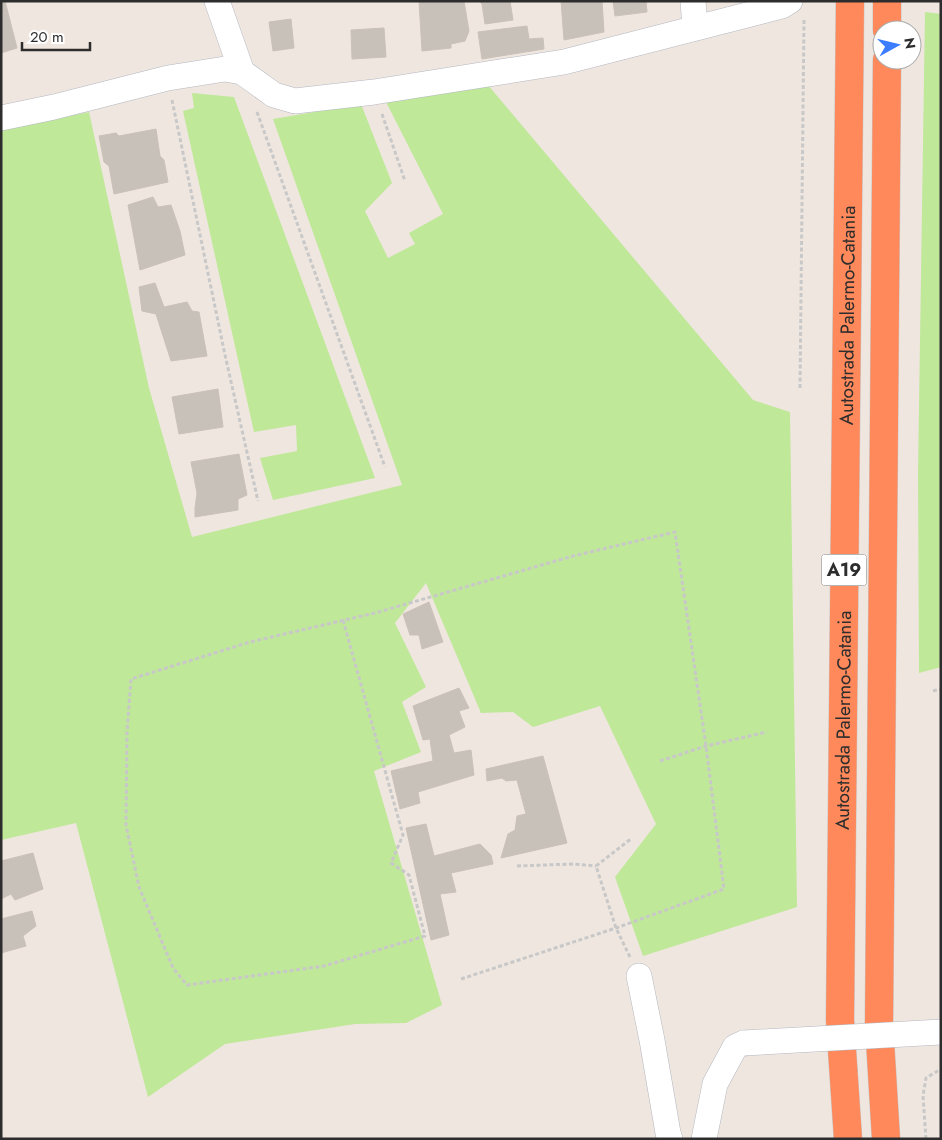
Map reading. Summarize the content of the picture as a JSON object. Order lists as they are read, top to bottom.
{
  "streets": {
    "highway": ["Autostrada Palermo-Catania", "A19"]
  },
  "scale_bar": "20 m",
  "north": "right"
}
